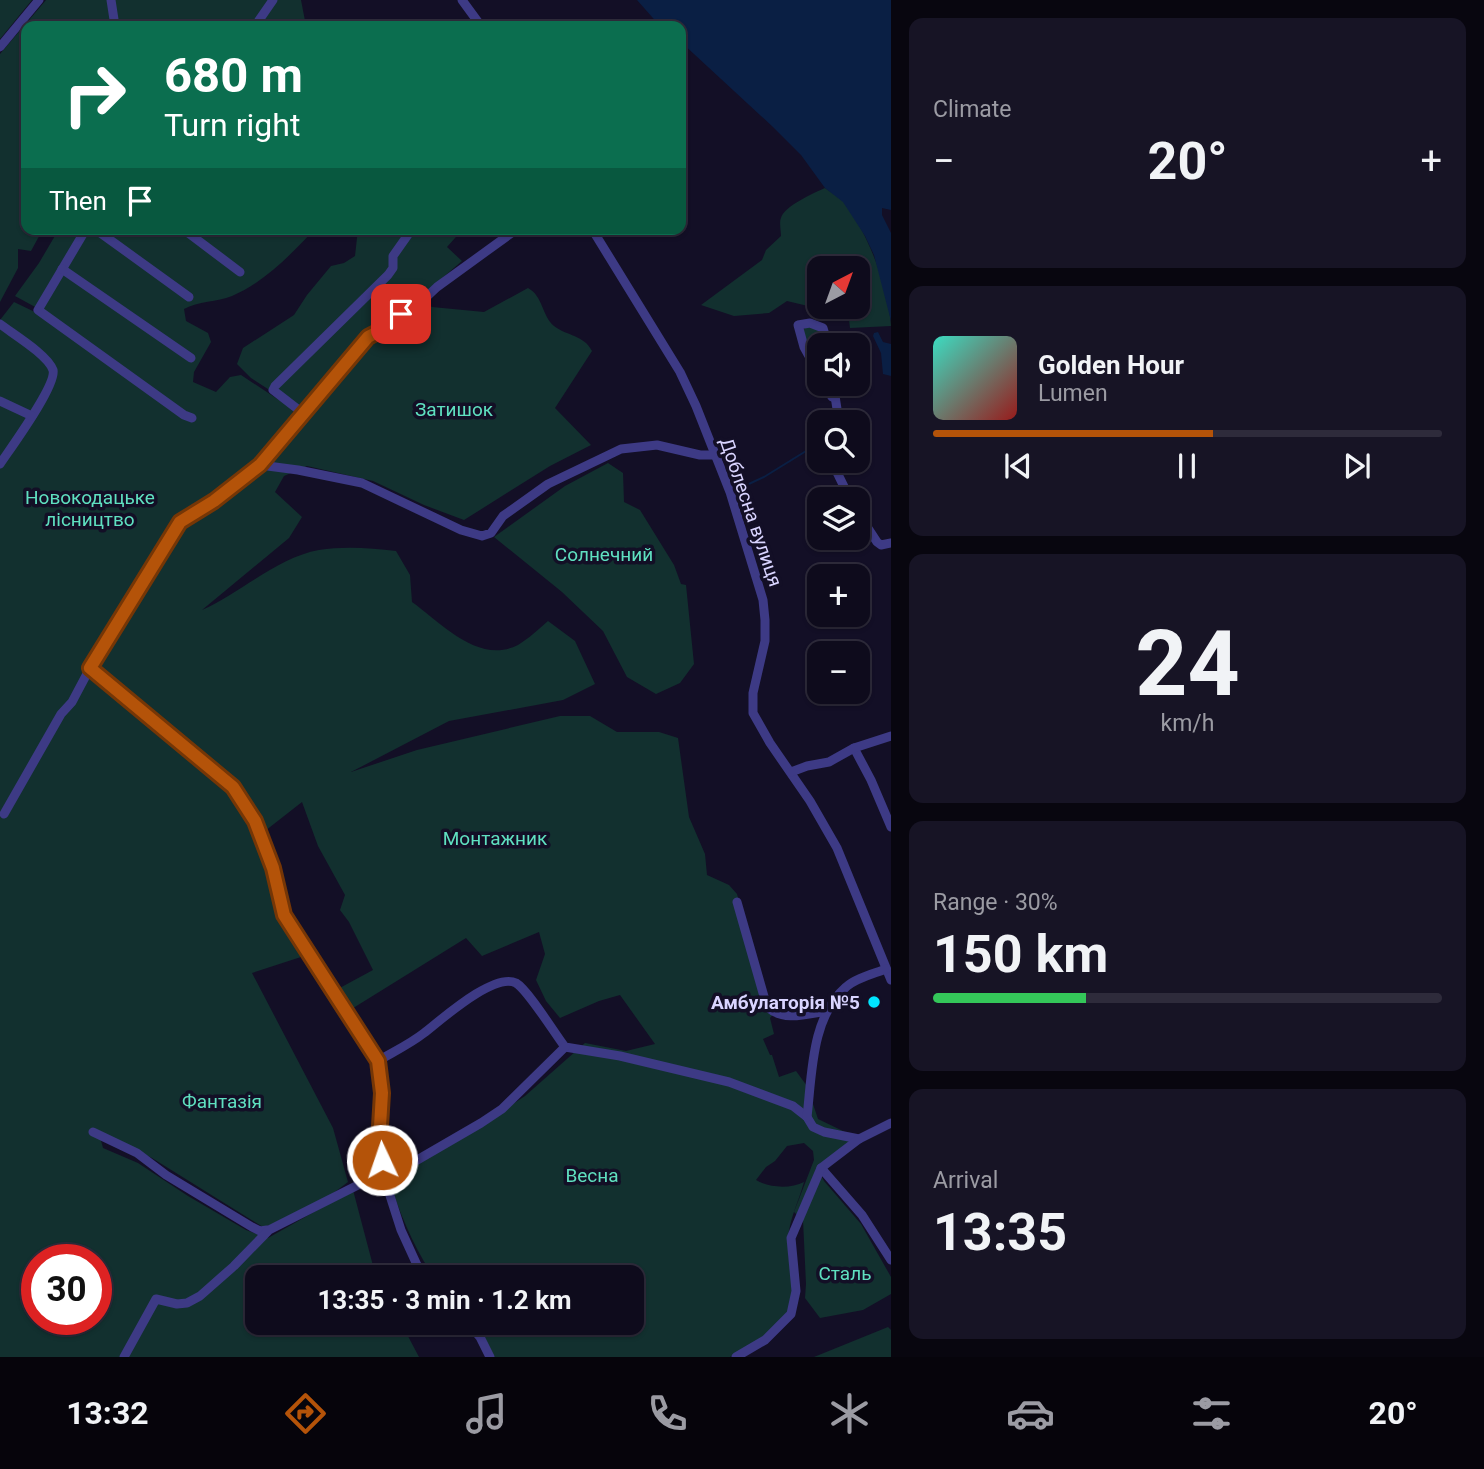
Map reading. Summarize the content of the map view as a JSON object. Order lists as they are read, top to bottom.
{
  "streets": {
    "street": ["Доблесна вулиця"]
  },
  "parks": [
    "Затишок",
    "Новокодацьке лісництво",
    "Солнечний",
    "Монтажник",
    "Фантазія",
    "Весна",
    "Сталь"
  ],
  "places": ["Амбулаторія №5"],
  "north": "top right",
  "page": {
    "tile": [
      "Climate",
      ["24", "km/h"],
      ["Range · 30%", "150 km"],
      ["Arrival", "13:35"]
    ],
    "turn": ["680 m", "Turn right"],
    "heat": ["−", "20°", "+"],
    "then": "Then",
    "map_buttons": ["+", "−"],
    "song": ["Golden Hour", "Lumen"],
    "limit": "30",
    "trip": "13:35 · 3 min · 1.2 km",
    "tabs": ["13:32", "20°"]
  }
}
